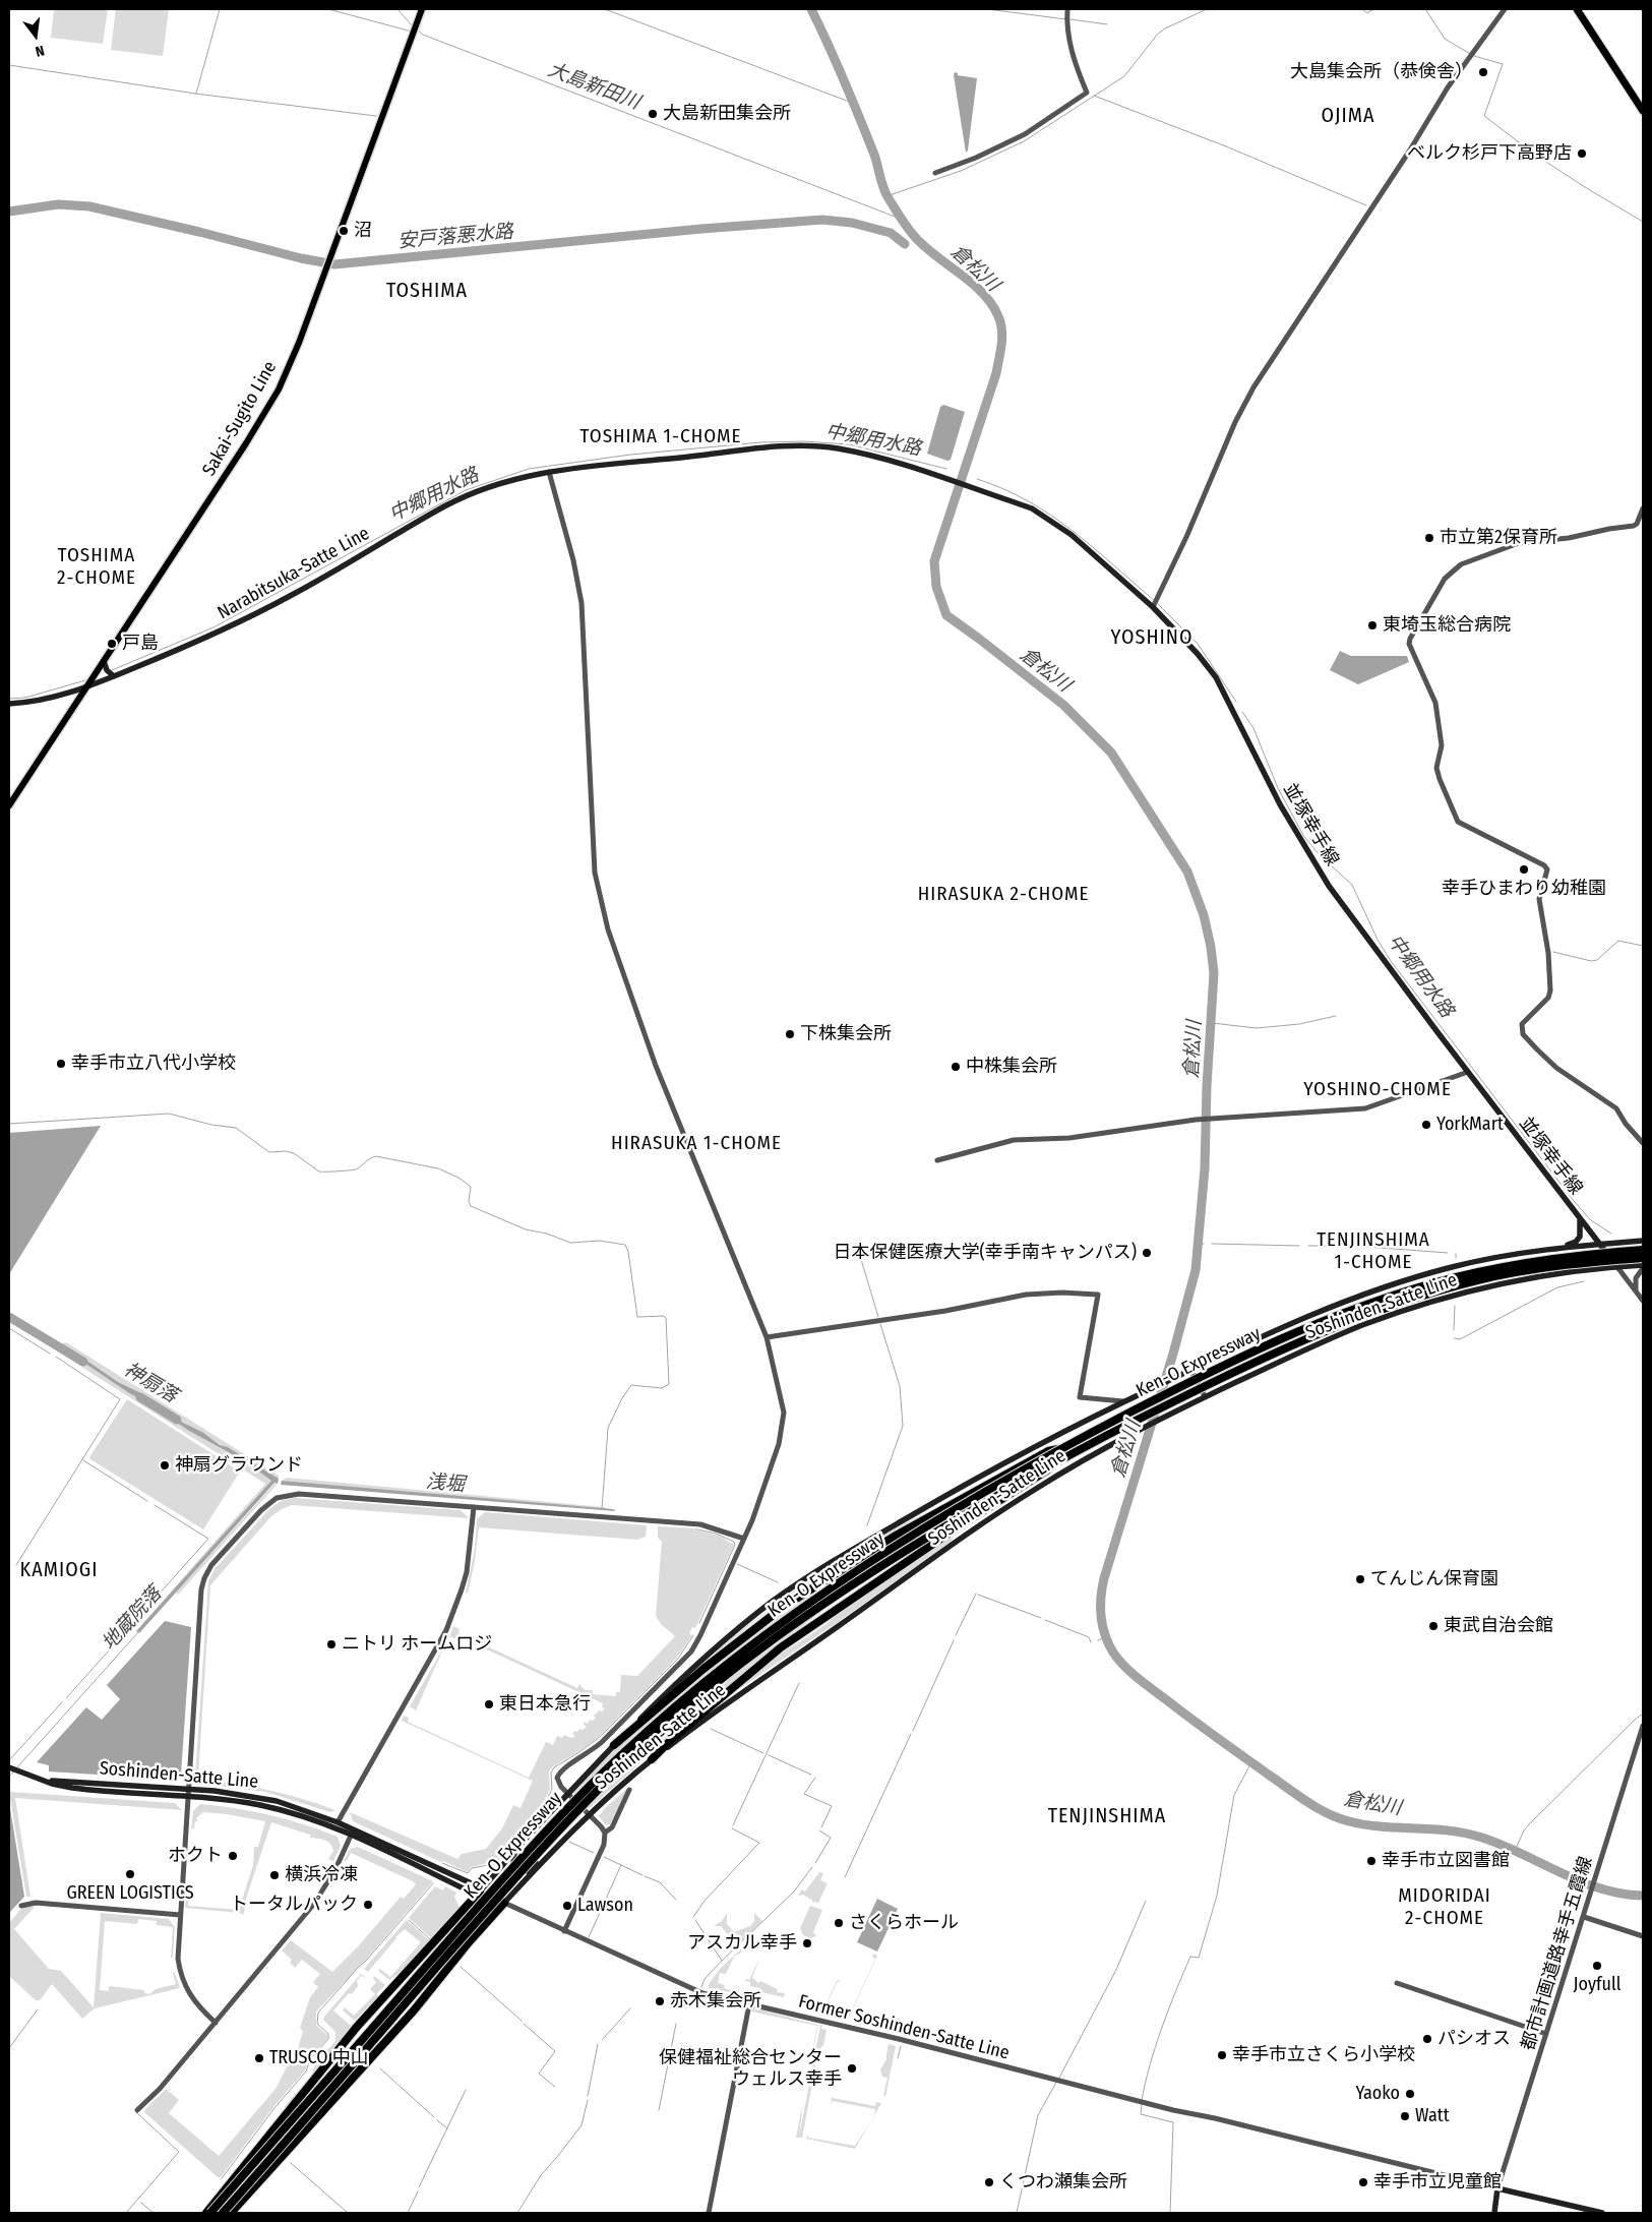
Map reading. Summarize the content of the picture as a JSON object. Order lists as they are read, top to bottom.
{
  "streets": {
    "highway": ["Ken-O Expressway"],
    "main road": [
      "Sakai-Sugito Line",
      "Narabitsuka-Satte Line",
      "並塚幸手線",
      "Soshinden-Satte Line"
    ],
    "street": ["都市計画道路幸手五霞線"]
  },
  "crossings": [
    ["Sakai-Sugito Line", "Narabitsuka-Satte Line"],
    ["Narabitsuka-Satte Line", "並塚幸手線"],
    ["並塚幸手線", "Soshinden-Satte Line"]
  ],
  "districts": [
    "OJIMA",
    "TOSHIMA",
    "TOSHIMA 1-CHOME",
    "TOSHIMA 2-CHOME",
    "YOSHINO",
    "HIRASUKA 2-CHOME",
    "YOSHINO-CHOME",
    "HIRASUKA 1-CHOME",
    "TENJINSHIMA 1-CHOME",
    "KAMIOGI",
    "TENJINSHIMA",
    "MIDORIDAI 2-CHOME"
  ],
  "water": [
    "大島新田川",
    "安戸落悪水路",
    "倉松川",
    "中郷用水路",
    "神扇落",
    "浅堀",
    "地蔵院落"
  ],
  "places": [
    "大島集会所（恭倹舎）",
    "大島新田集会所",
    "ベルク杉戸下高野店",
    "沼",
    "市立第2保育所",
    "東埼玉総合病院",
    "戸島",
    "幸手ひまわり幼稚園",
    "下株集会所",
    "幸手市立八代小学校",
    "中株集会所",
    "YorkMart",
    "日本保健医療大学(幸手南キャンパス)",
    "神扇グラウンド",
    "てんじん保育園",
    "東武自治会館",
    "ニトリ ホームロジ",
    "東日本急行",
    "ホクト",
    "幸手市立図書館",
    "GREEN LOGISTICS",
    "横浜冷凍",
    "トータルパック",
    "Lawson",
    "さくらホール",
    "アスカル幸手",
    "Joyfull",
    "赤木集会所",
    "パシオス",
    "幸手市立さくら小学校",
    "TRUSCO 中山",
    "保健福祉総合センター ウェルス幸手",
    "Yaoko",
    "Watt",
    "くつわ瀬集会所",
    "幸手市立児童館"
  ],
  "north": "bottom"
}
